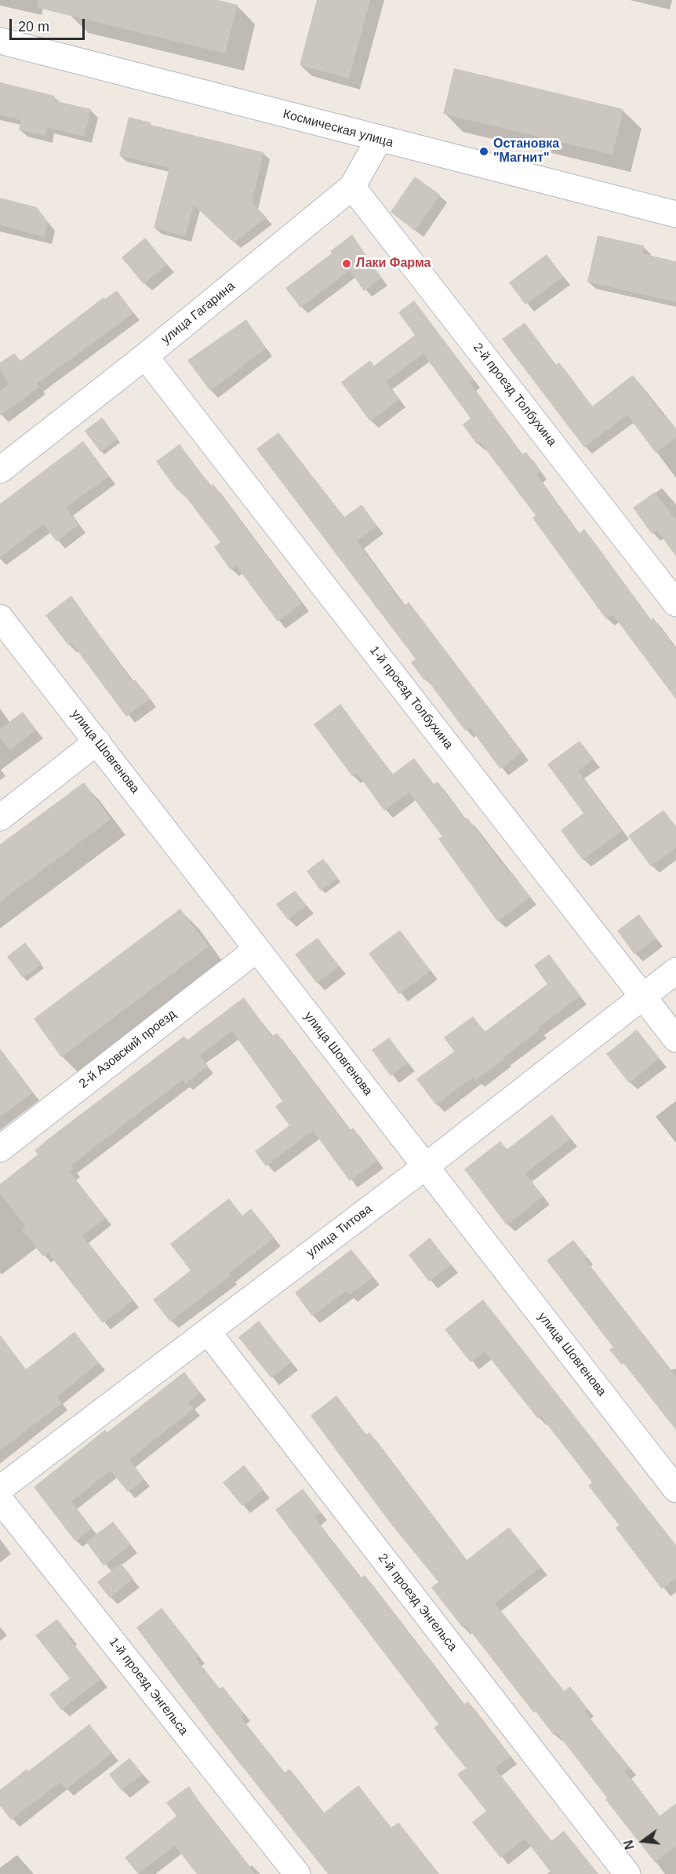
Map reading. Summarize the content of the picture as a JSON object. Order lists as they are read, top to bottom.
{
  "streets": {
    "street": [
      "Космическая улица",
      "улица Гагарина",
      "2-й проезд Толбухина",
      "1-й проезд Толбухина",
      "улица Шовгенова",
      "2-й Азовский проезд",
      "улица Титова",
      "2-й проезд Энгельса",
      "1-й проезд Энгельса"
    ]
  },
  "crossings": [
    ["Космическая улица", "улица Гагарина"],
    ["улица Гагарина", "2-й проезд Толбухина"],
    ["улица Гагарина", "1-й проезд Толбухина"],
    ["1-й проезд Толбухина", "улица Титова"],
    ["улица Шовгенова", "2-й Азовский проезд"],
    ["улица Шовгенова", "улица Титова"],
    ["улица Титова", "2-й проезд Энгельса"]
  ],
  "places": ["Остановка \"Магнит\"", "Лаки Фарма"],
  "scale_bar": "20 m",
  "north": "left"
}
